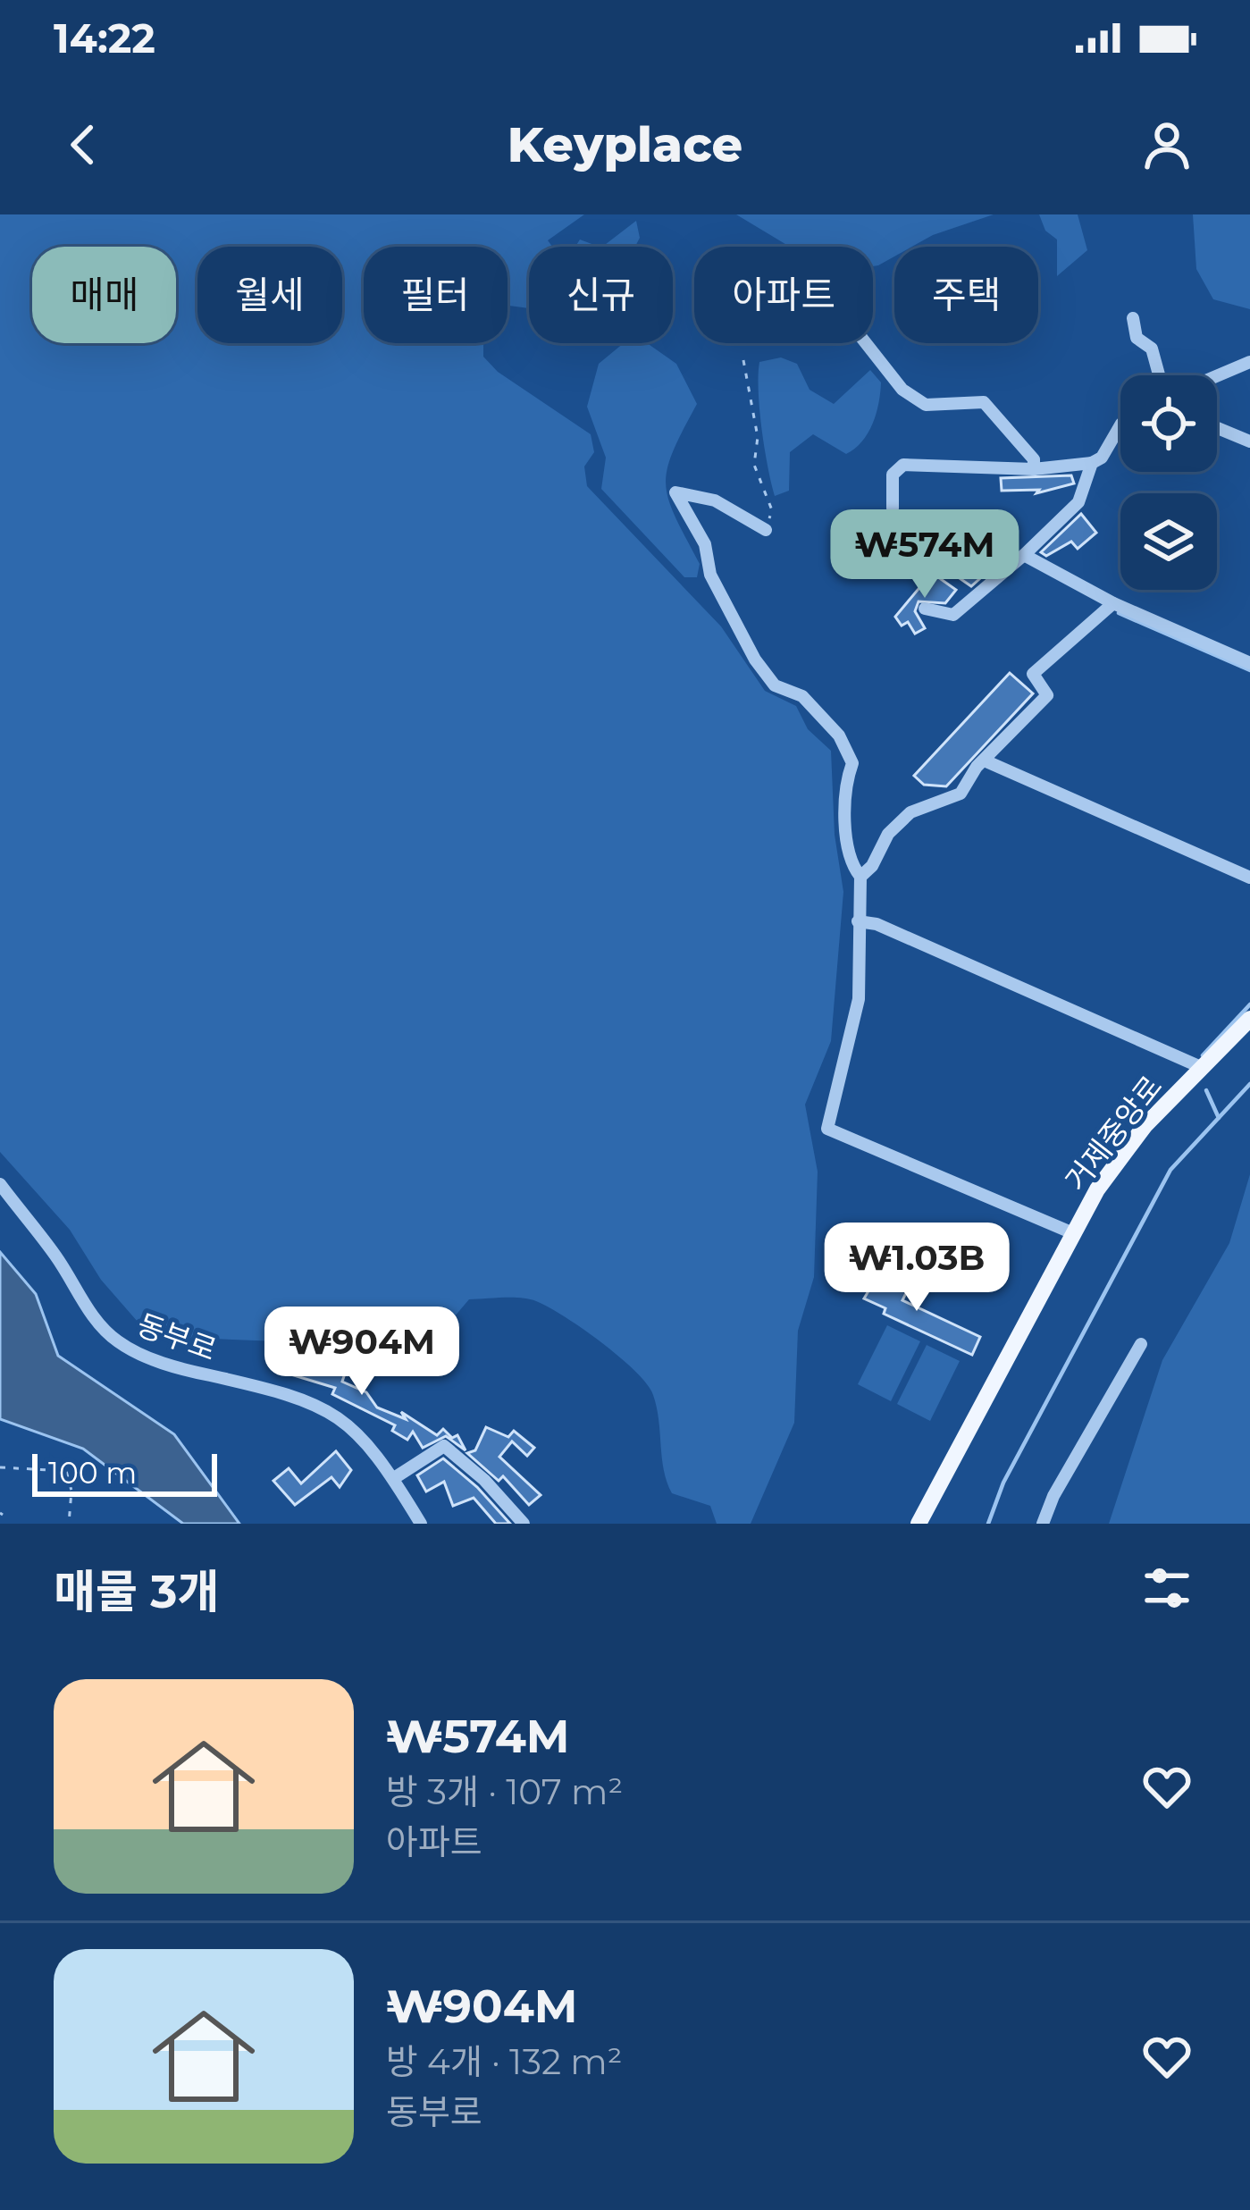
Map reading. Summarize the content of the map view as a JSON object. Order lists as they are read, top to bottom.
{
  "streets": {
    "main road": ["거제중앙로"],
    "street": ["동부로"]
  },
  "scale_bar": "100 m",
  "page": {
    "status": "14:22",
    "header": "Keyplace",
    "chip": [
      "매매",
      "월세",
      "필터",
      "신규",
      "아파트",
      "주택"
    ],
    "price": ["₩574M", "₩1.03B", "₩904M"],
    "scale": "100 m",
    "heading": "매물 3개",
    "list": [
      {
        "name": "₩574M",
        "note": "방 3개 · 107 m² · 아파트"
      },
      {
        "name": "₩904M",
        "note": "방 4개 · 132 m² · 동부로"
      }
    ]
  }
}
